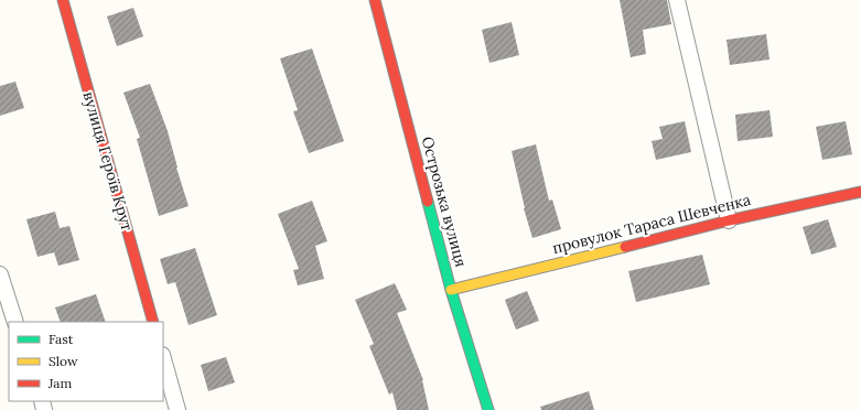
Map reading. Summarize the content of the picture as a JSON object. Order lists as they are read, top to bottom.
{
  "streets": {
    "street": ["вулиця Героїв Крут", "Острозька вулиця", "провулок Тараса Шевченка"]
  },
  "crossings": [
    ["Острозька вулиця", "провулок Тараса Шевченка"]
  ],
  "legend": ["Fast", "Slow", "Jam"]
}
